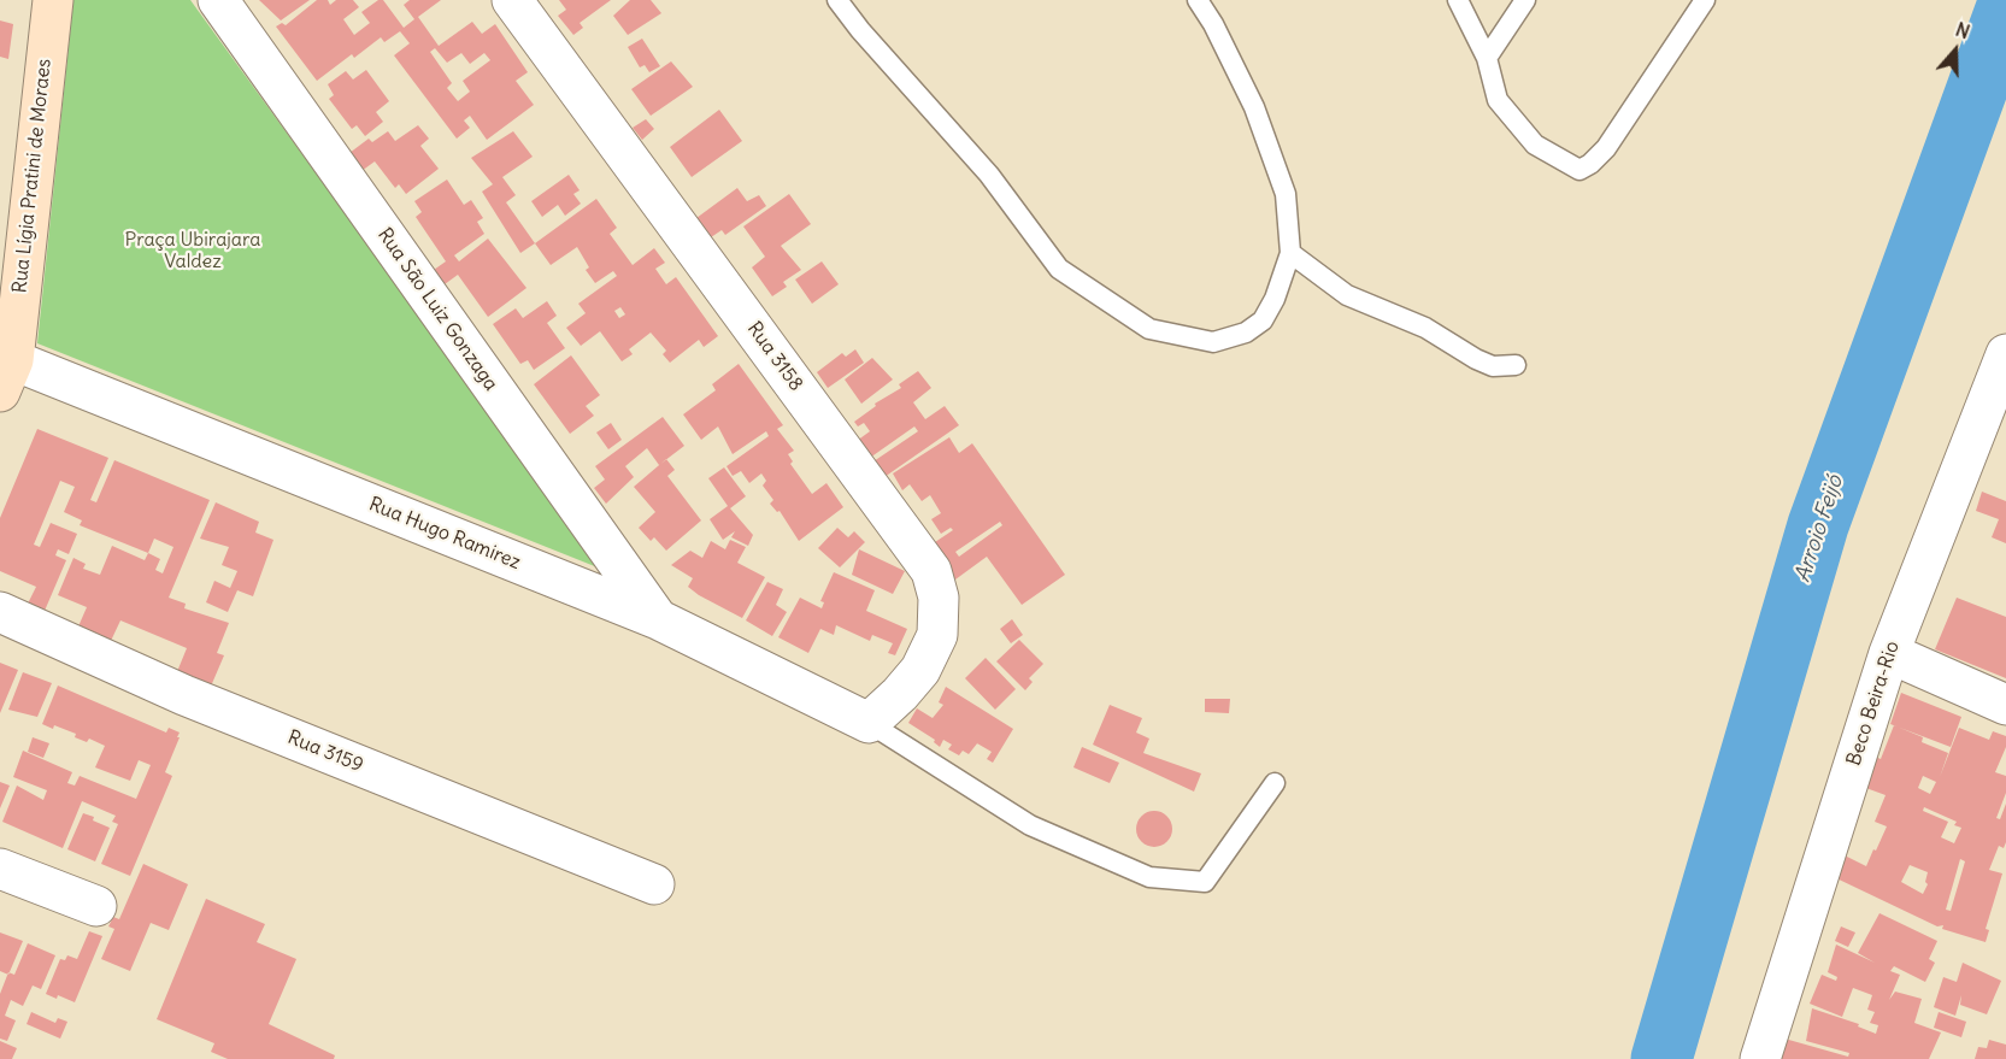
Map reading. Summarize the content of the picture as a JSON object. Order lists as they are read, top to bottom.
{
  "streets": {
    "street": [
      "Rua Lígia Pratini de Moraes",
      "Rua São Luiz Gonzaga",
      "Rua 3158",
      "Rua Hugo Ramirez",
      "Beco Beira-Rio",
      "Rua 3159"
    ]
  },
  "crossings": [
    ["Rua Lígia Pratini de Moraes", "Rua Hugo Ramirez"],
    ["Rua São Luiz Gonzaga", "Rua Hugo Ramirez"],
    ["Rua 3158", "Rua Hugo Ramirez"]
  ],
  "water": ["Arroio Feijó"],
  "parks": ["Praça Ubirajara Valdez"],
  "north": "top"
}
